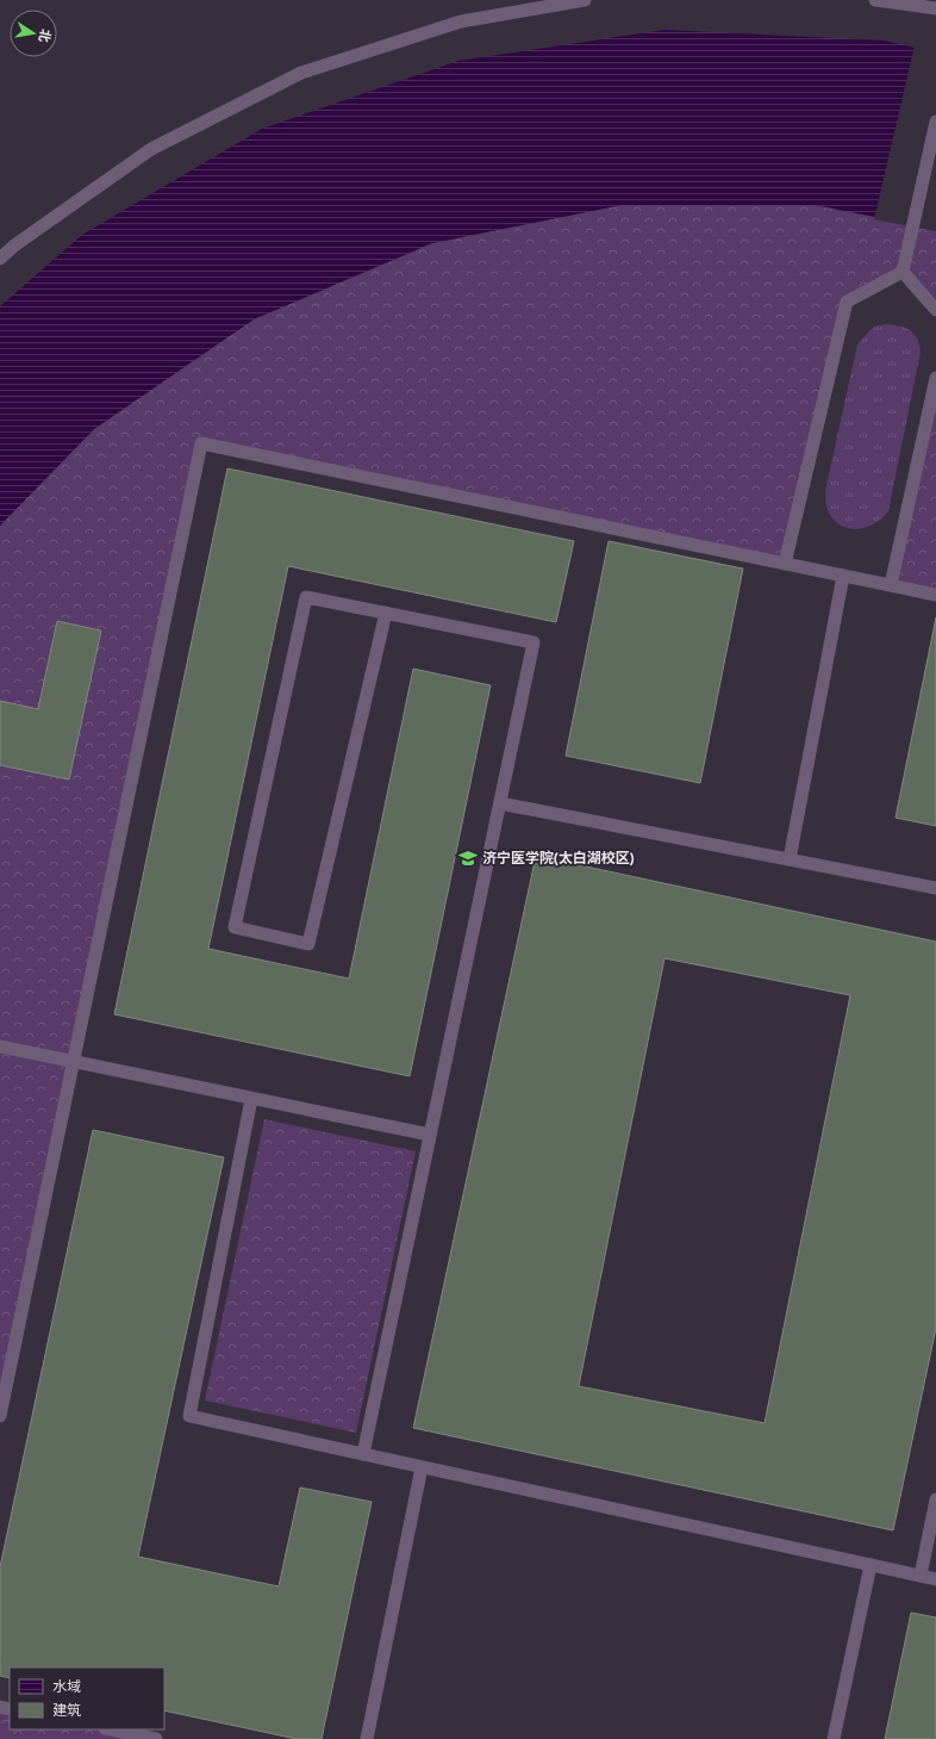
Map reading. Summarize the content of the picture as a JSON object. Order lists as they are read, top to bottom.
{
  "places": {
    "school or university": ["济宁医学院(太白湖校区)"]
  },
  "legend": ["水域", "建筑"],
  "north": "right"
}
